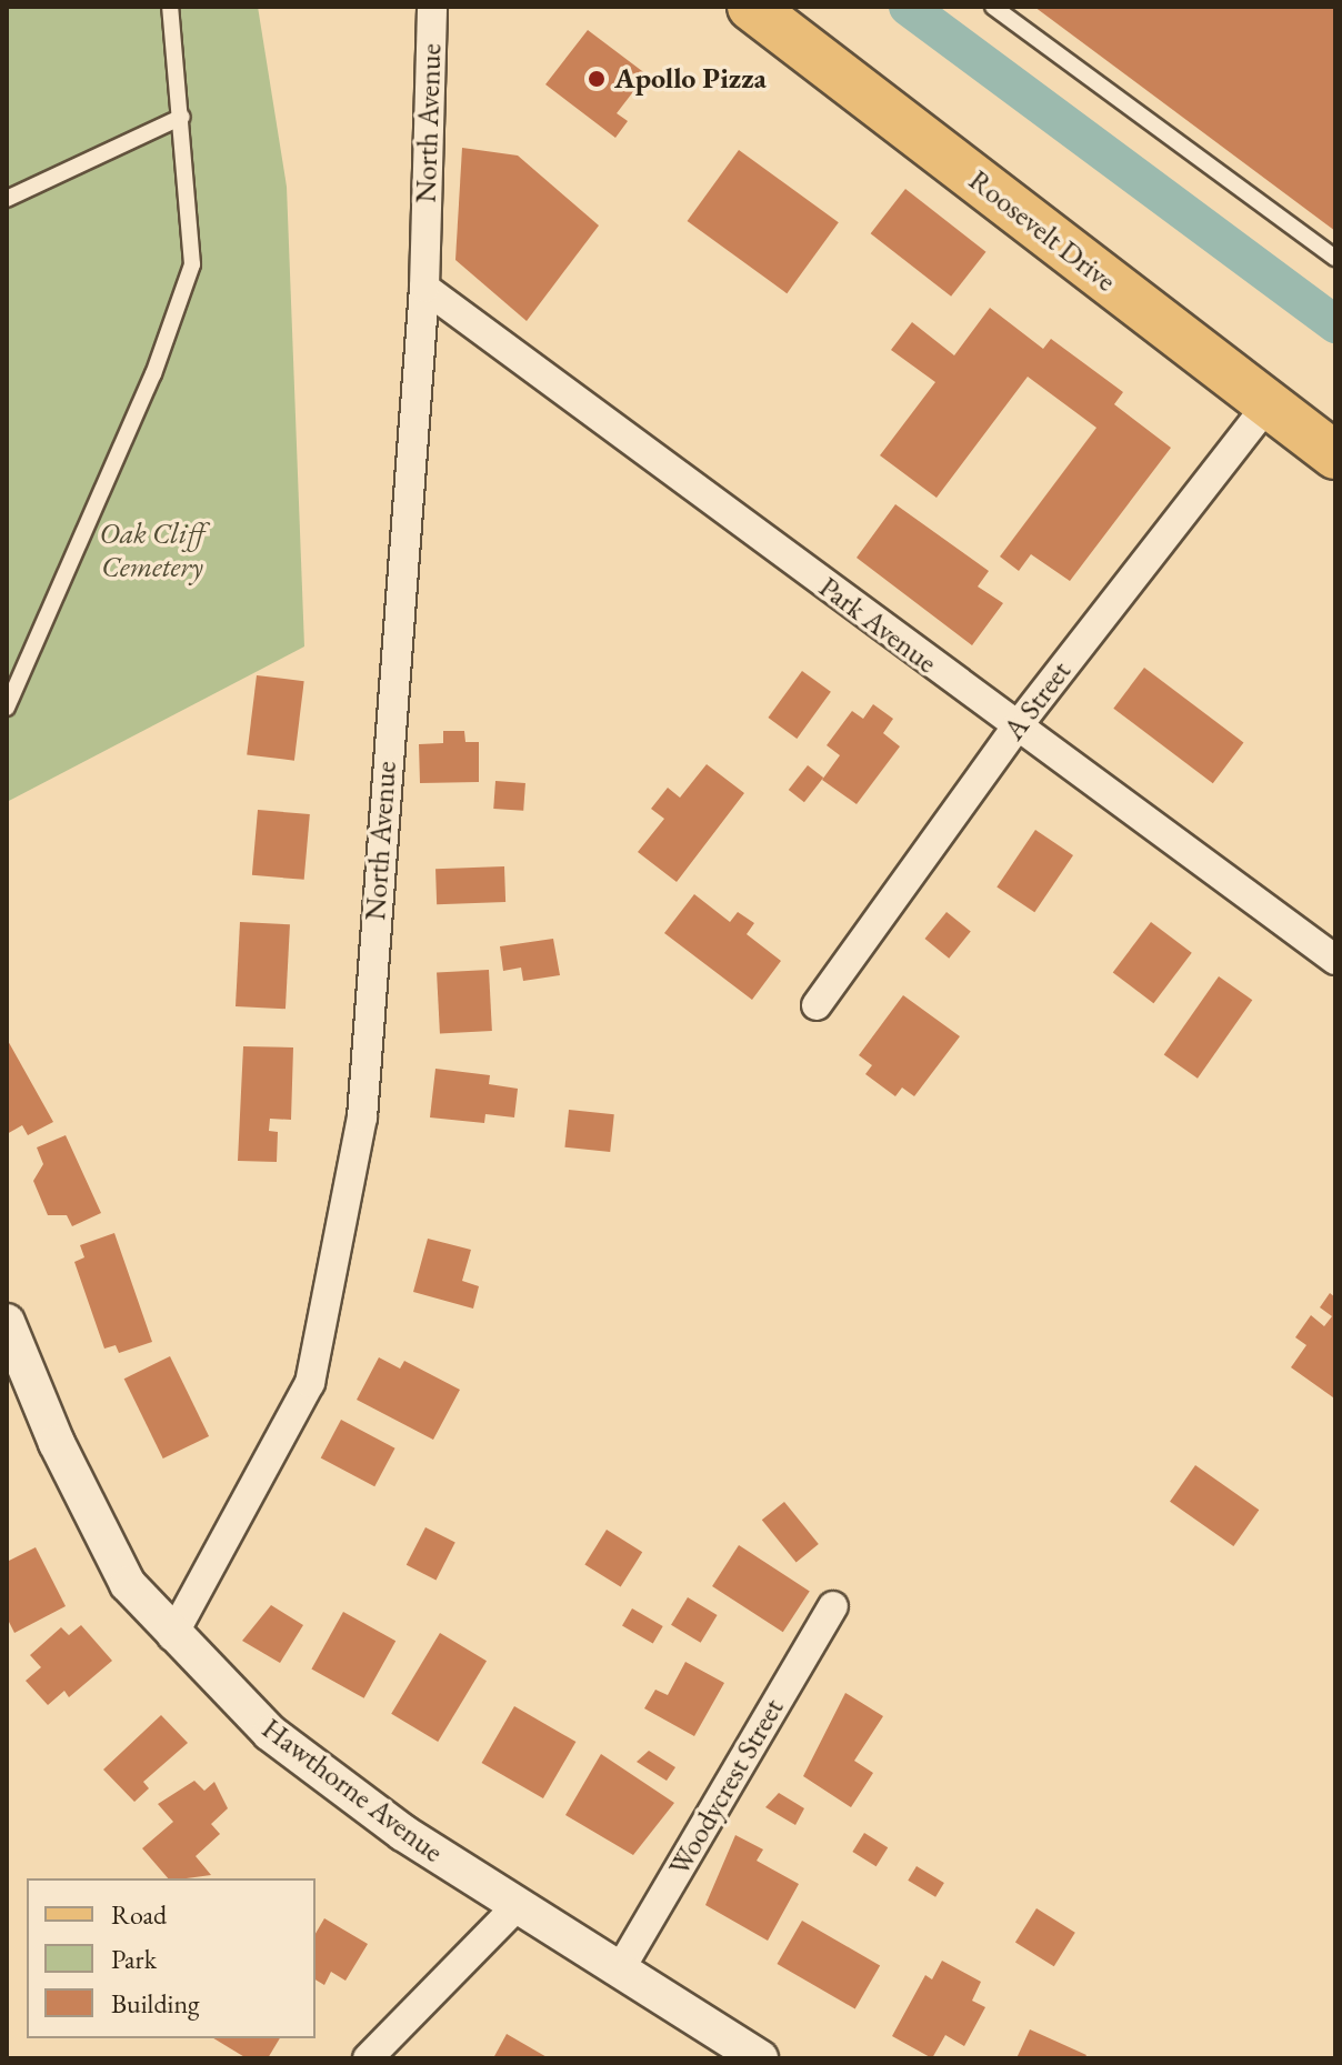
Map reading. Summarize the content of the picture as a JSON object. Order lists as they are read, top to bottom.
{
  "streets": {
    "main road": ["Roosevelt Drive"],
    "street": [
      "North Avenue",
      "Park Avenue",
      "A Street",
      "Woodycrest Street",
      "Hawthorne Avenue"
    ]
  },
  "crossings": [
    ["North Avenue", "Park Avenue"],
    ["North Avenue", "Hawthorne Avenue"],
    ["Roosevelt Drive", "A Street"],
    ["Park Avenue", "A Street"],
    ["Woodycrest Street", "Hawthorne Avenue"]
  ],
  "parks": ["Oak Cliff Cemetery"],
  "places": ["Apollo Pizza"],
  "legend": ["Road", "Park", "Building"]
}
